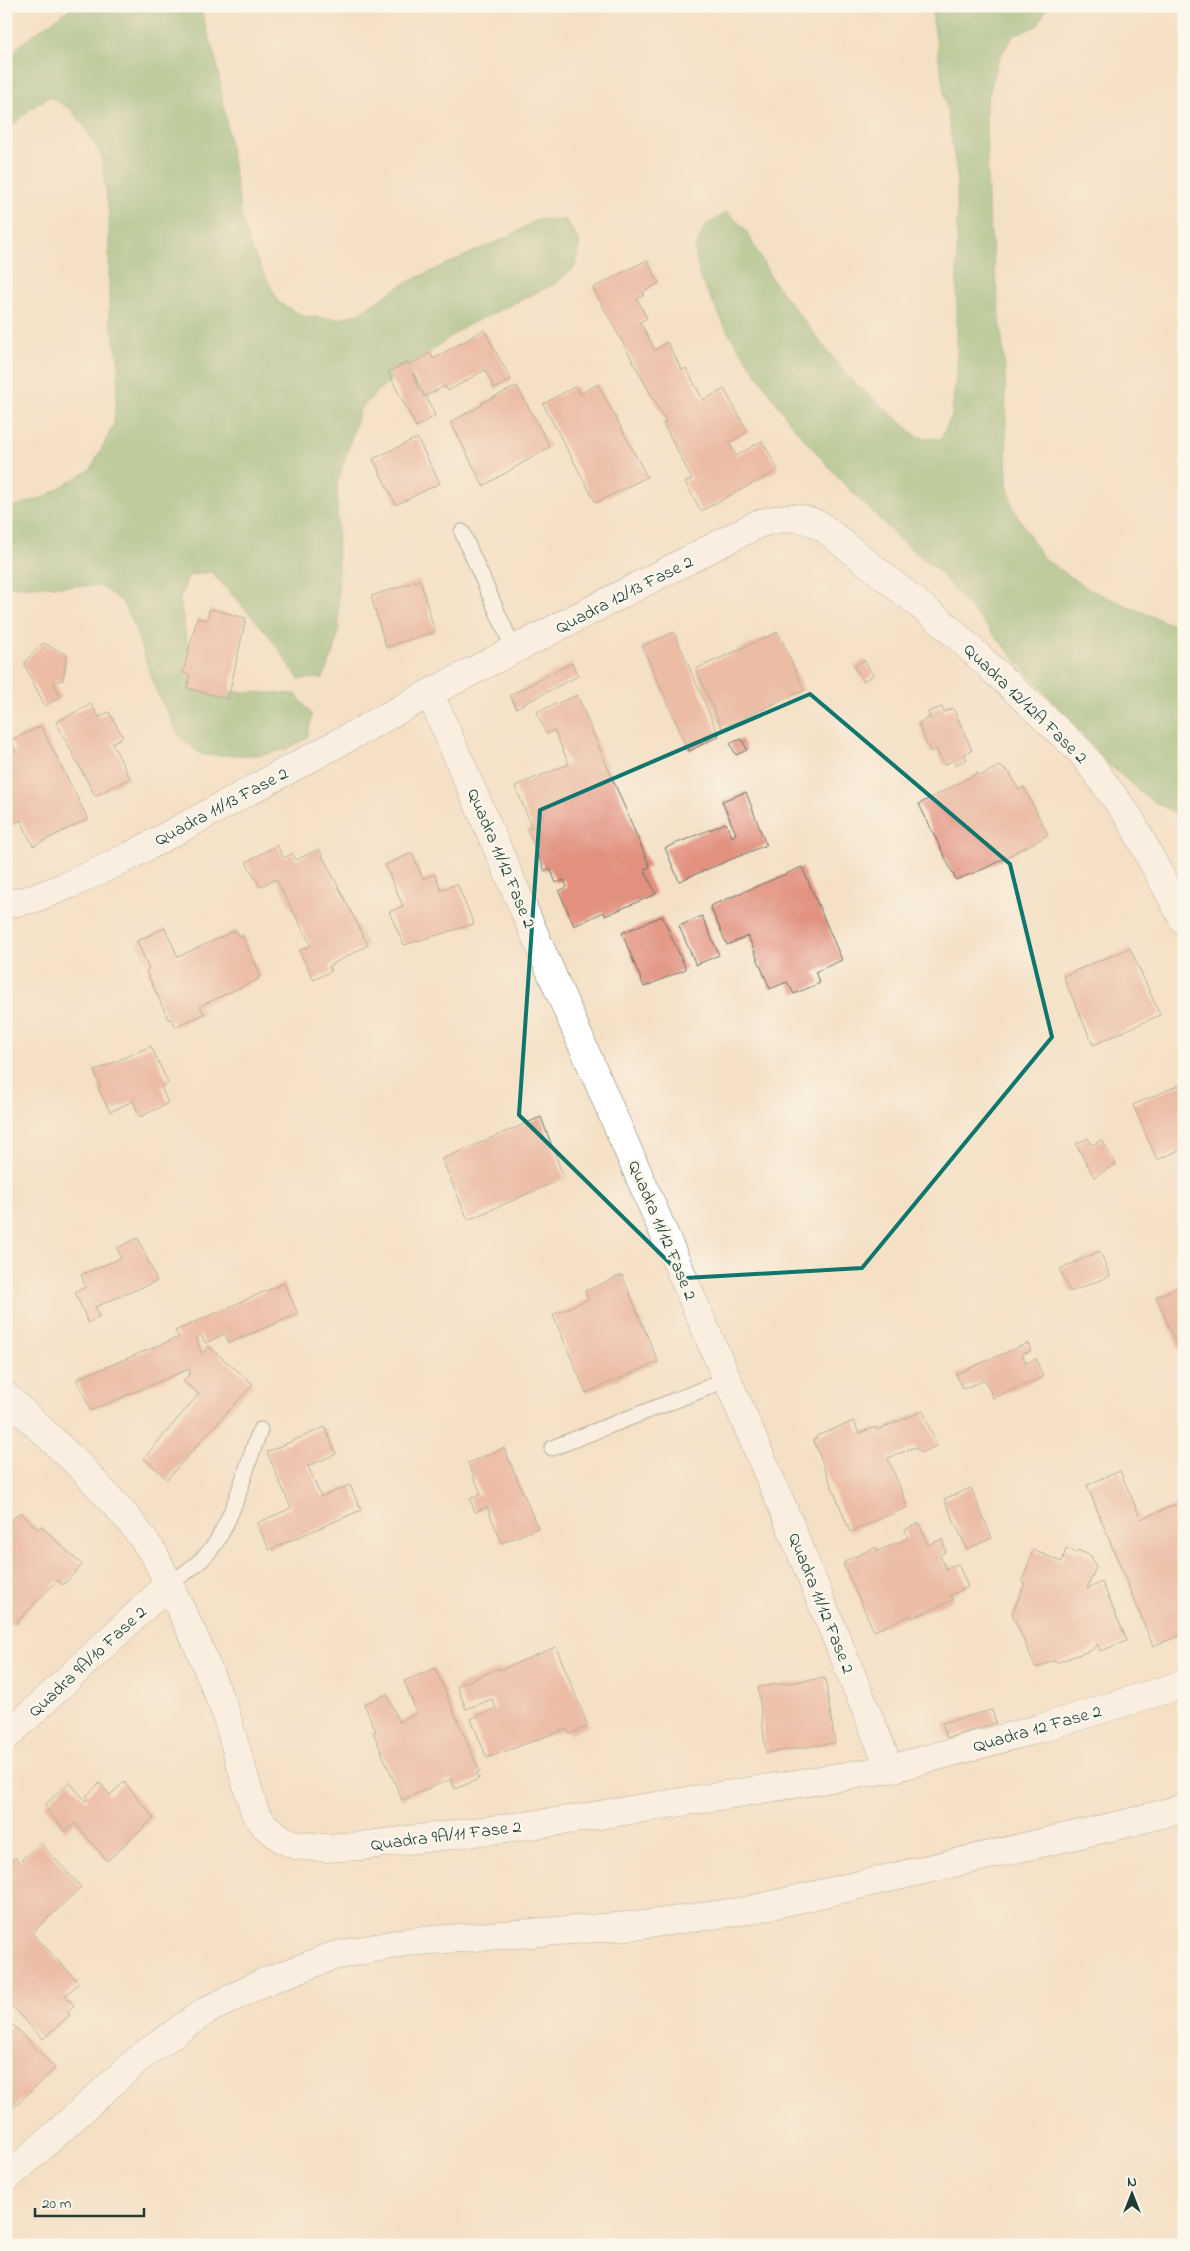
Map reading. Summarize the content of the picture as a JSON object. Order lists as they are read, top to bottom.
{
  "streets": {
    "street": [
      "Quadra 12/13 Fase 2",
      "Quadra 12/12A Fase 2",
      "Quadra 11/13 Fase 2",
      "Quadra 11/12 Fase 2",
      "Quadra 9A/10 Fase 2",
      "Quadra 12 Fase 2",
      "Quadra 9A/11 Fase 2"
    ]
  },
  "crossings": [
    ["Quadra 12/13 Fase 2", "Quadra 12/12A Fase 2"],
    ["Quadra 12/13 Fase 2", "Quadra 11/13 Fase 2"],
    ["Quadra 12/13 Fase 2", "Quadra 11/12 Fase 2"],
    ["Quadra 11/13 Fase 2", "Quadra 11/12 Fase 2"],
    ["Quadra 11/12 Fase 2", "Quadra 12 Fase 2"],
    ["Quadra 11/12 Fase 2", "Quadra 9A/11 Fase 2"],
    ["Quadra 9A/10 Fase 2", "Quadra 9A/11 Fase 2"],
    ["Quadra 12 Fase 2", "Quadra 9A/11 Fase 2"]
  ],
  "scale_bar": "20 m",
  "north": "top"
}
